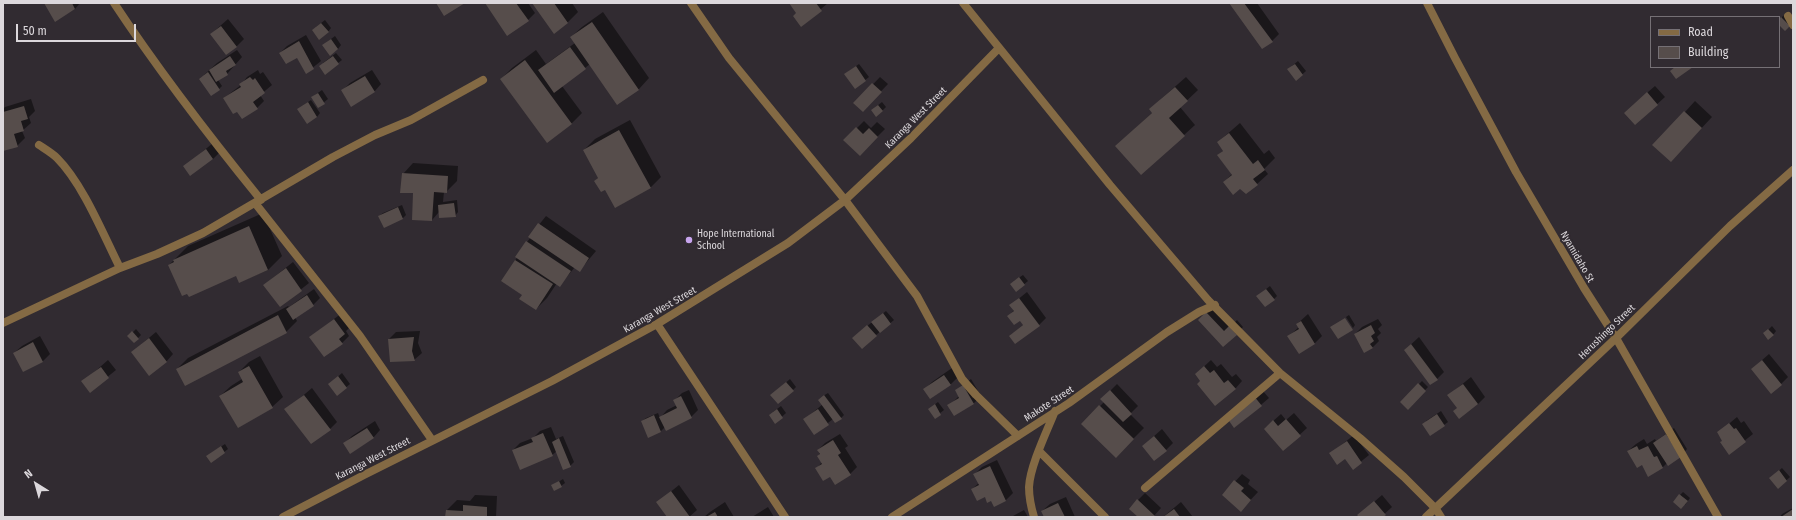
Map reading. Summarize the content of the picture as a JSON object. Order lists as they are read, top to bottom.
{
  "streets": {
    "street": [
      "Karanga West Street",
      "Nyamidaho St",
      "Herushingo Street",
      "Makote Street"
    ]
  },
  "crossings": [
    ["Nyamidaho St", "Herushingo Street"]
  ],
  "places": ["Hope International School"],
  "legend": ["Road", "Building"],
  "scale_bar": "50 m",
  "north": "top left"
}
